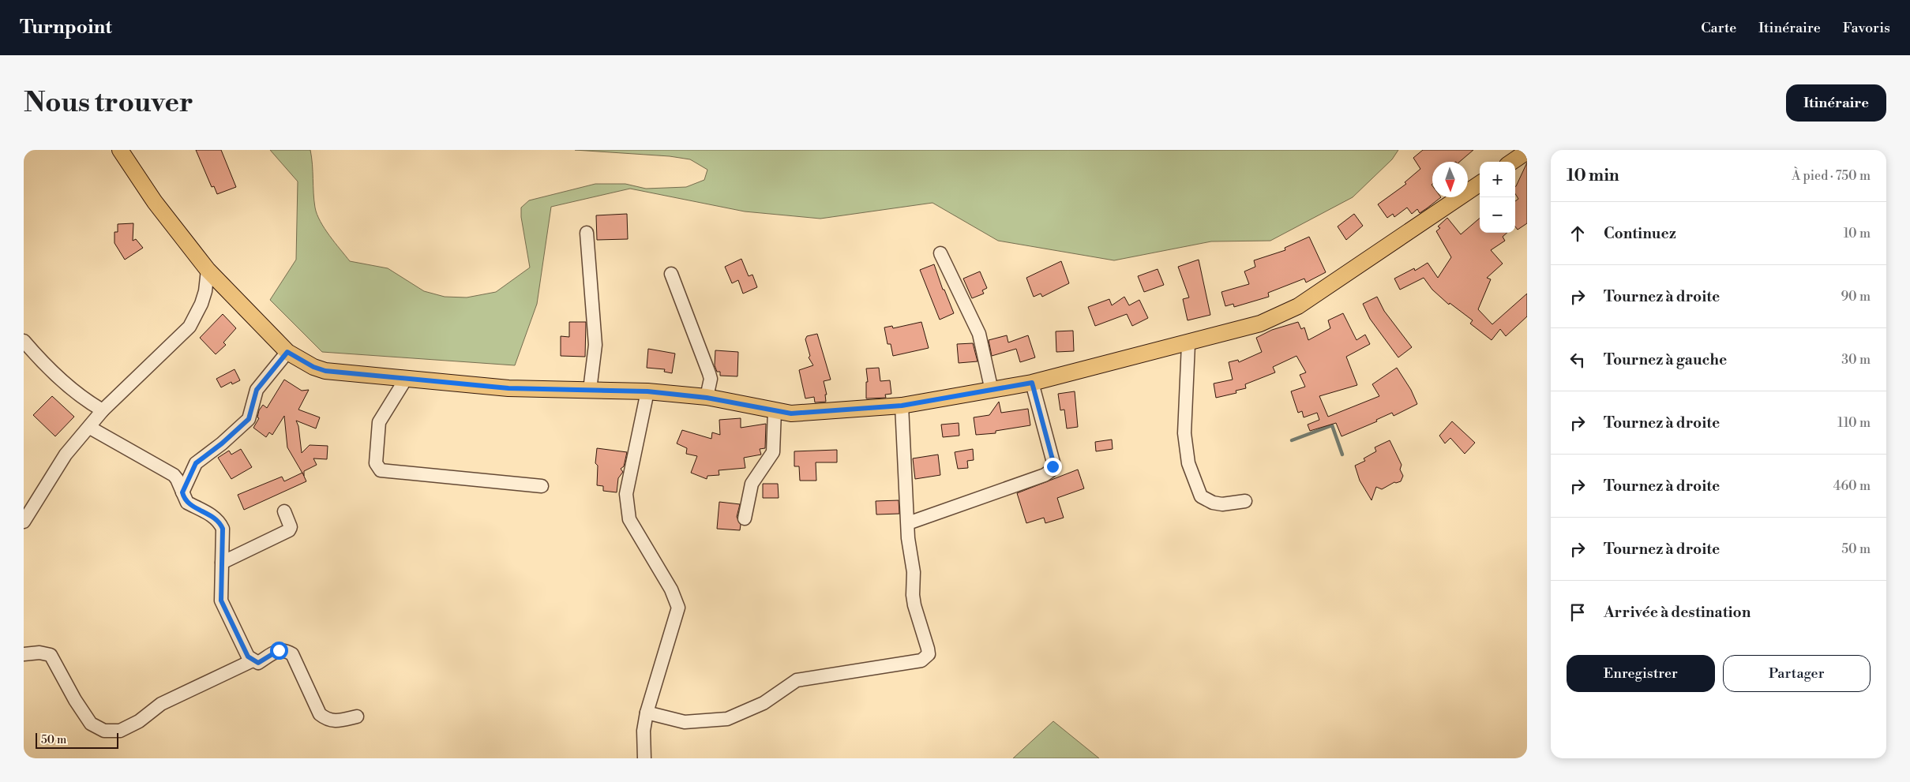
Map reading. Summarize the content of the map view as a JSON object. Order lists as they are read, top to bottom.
{
  "scale_bar": "50 m",
  "north": "bottom",
  "page": {
    "header": "Turnpoint",
    "nav": ["Carte", "Itinéraire", "Favoris"],
    "buttons": [
      "Itinéraire",
      ["Enregistrer", "Partager"]
    ],
    "title": "Nous trouver",
    "heading": ["10 min", "À pied · 750 m"],
    "map_buttons": ["+", "−"],
    "list": [
      ["Continuez", "10 m"],
      ["Tournez à droite", "90 m"],
      ["Tournez à gauche", "30 m"],
      ["Tournez à droite", "110 m"],
      ["Tournez à droite", "460 m"],
      ["Tournez à droite", "50 m"],
      "Arrivée à destination"
    ],
    "scale": "50 m"
  }
}
